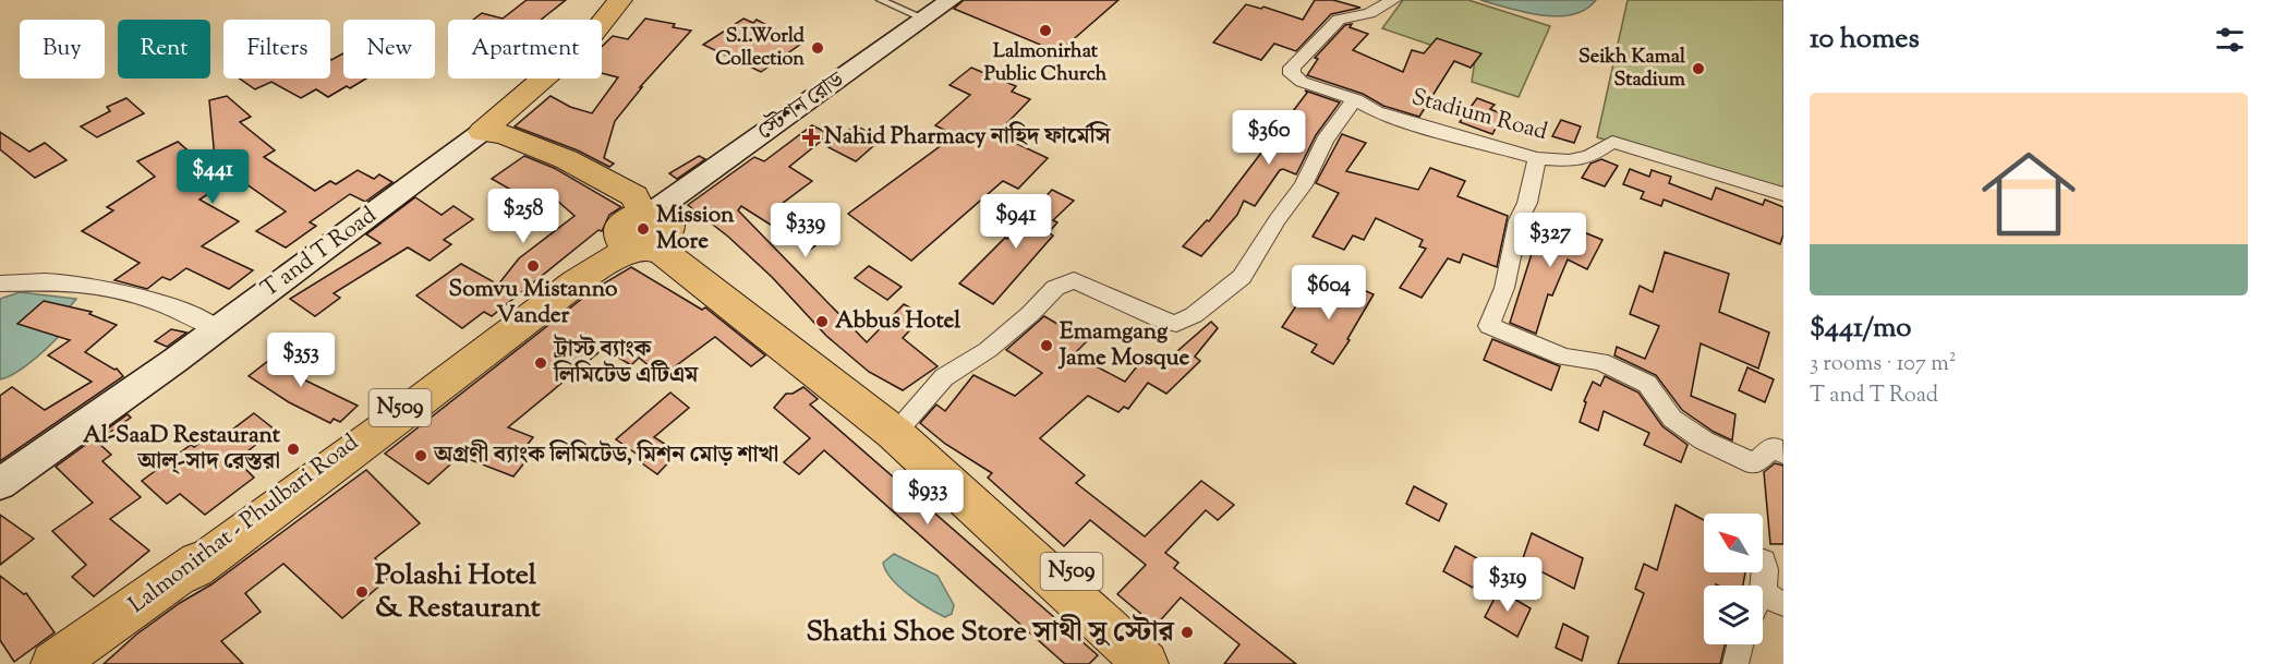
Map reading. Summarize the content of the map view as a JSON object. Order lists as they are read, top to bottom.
{
  "streets": {
    "highway": ["N509", "Lalmonirhat - Phulbari Road"],
    "main road": ["স্টেশন রোড", "T and T Road"],
    "street": ["Stadium Road"]
  },
  "crossings": [
    ["স্টেশন রোড", "N509"],
    ["স্টেশন রোড", "Lalmonirhat - Phulbari Road"],
    ["N509", "Lalmonirhat - Phulbari Road"]
  ],
  "places": {
    "other": [
      "Lalmonirhat Public Church",
      "S.I.World Collection",
      "Seikh Kamal Stadium",
      "Mission More",
      "Somvu Mistanno Vander",
      "Abbus Hotel",
      "Emamgang Jame Mosque",
      "ট্রাস্ট ব্যাংক লিমিটেড এটিএম",
      "Al-SaaD Restaurant আল্-সাদ রেস্তরা",
      "অগ্রণী ব্যাংক লিমিটেড, মিশন মোড় শাখা",
      "Polashi Hotel & Restaurant",
      "Shathi Shoe Store সাথী সু স্টোর"
    ],
    "health": ["Nahid Pharmacy নাহিদ ফার্মেসি"]
  },
  "north": "top left",
  "page": {
    "heading": "10 homes",
    "chip": [
      "Buy",
      "Rent",
      "Filters",
      "New",
      "Apartment"
    ],
    "list": [
      {
        "name": "$441/mo",
        "note": "3 rooms · 107 m² · T and T Road"
      }
    ],
    "price": [
      "$360",
      "$441",
      "$258",
      "$941",
      "$339",
      "$327",
      "$604",
      "$353",
      "$933",
      "$319"
    ]
  }
}
